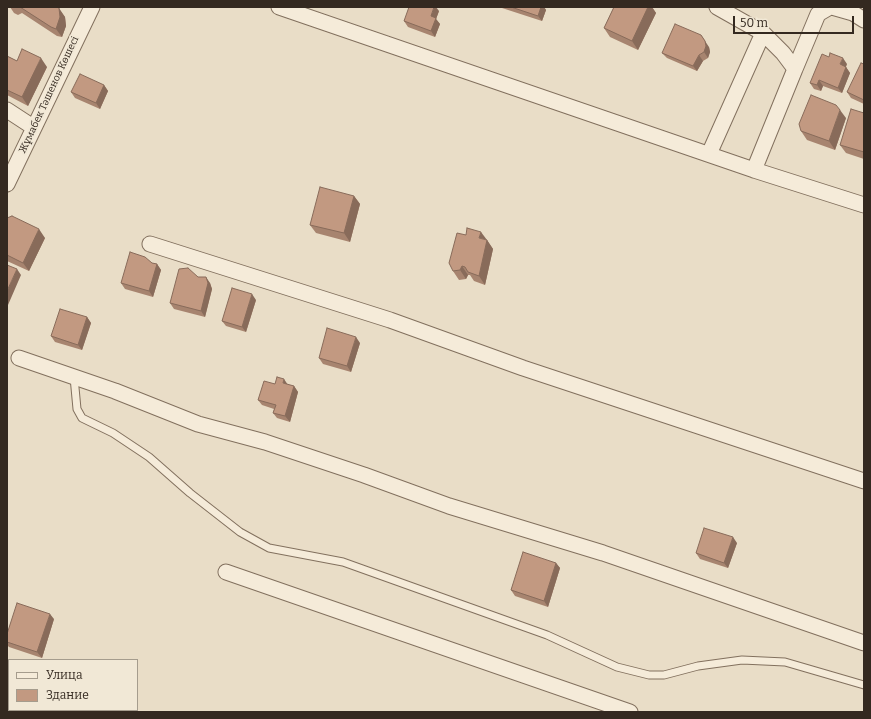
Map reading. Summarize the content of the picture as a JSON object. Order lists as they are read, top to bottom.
{
  "streets": {
    "street": ["Жұмабек Тәшенов Көшесі"]
  },
  "legend": ["Улица", "Здание"],
  "scale_bar": "50 m"
}
